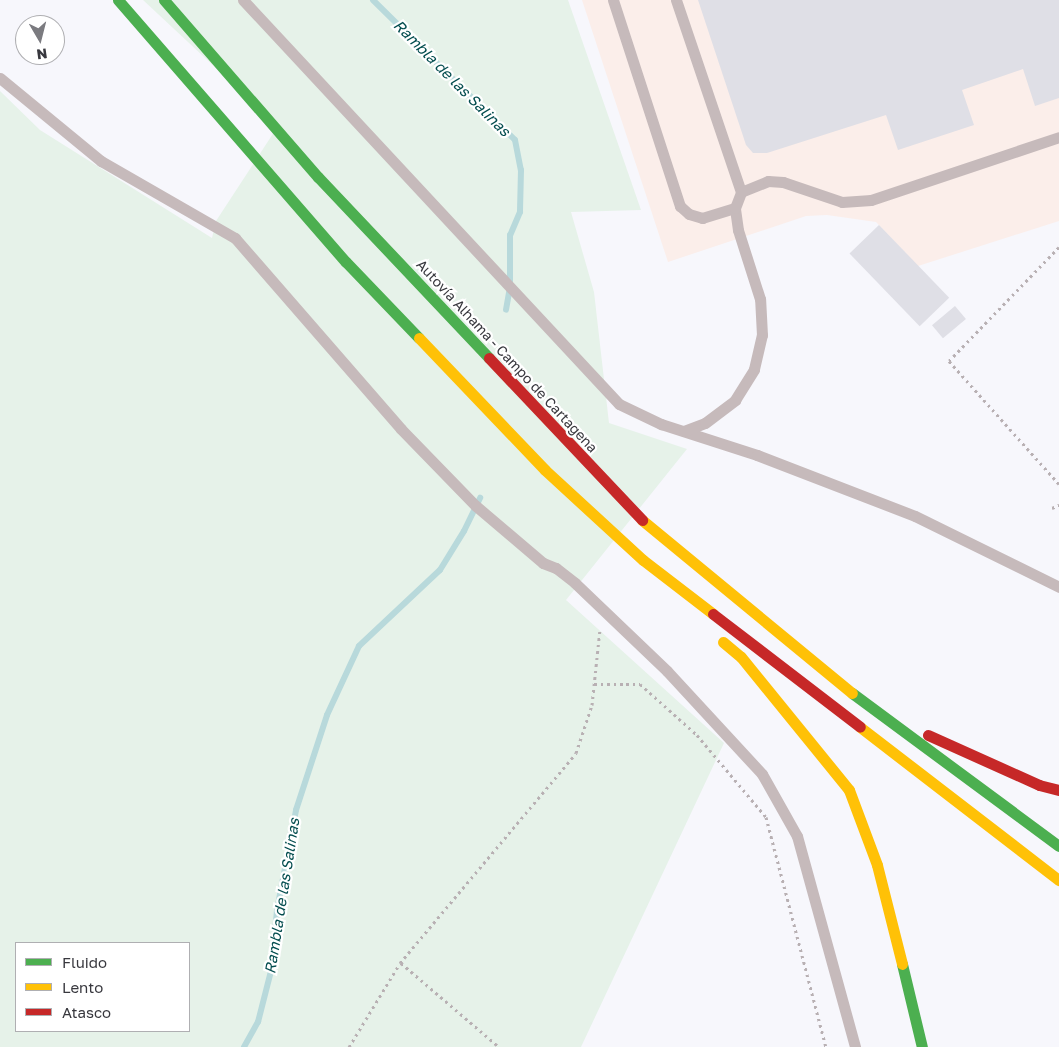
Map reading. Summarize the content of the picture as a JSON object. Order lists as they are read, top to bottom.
{
  "streets": {
    "highway": ["Autovía Alhama - Campo de Cartagena"]
  },
  "water": ["Rambla de las Salinas"],
  "legend": ["Fluido", "Lento", "Atasco"],
  "north": "bottom"
}
